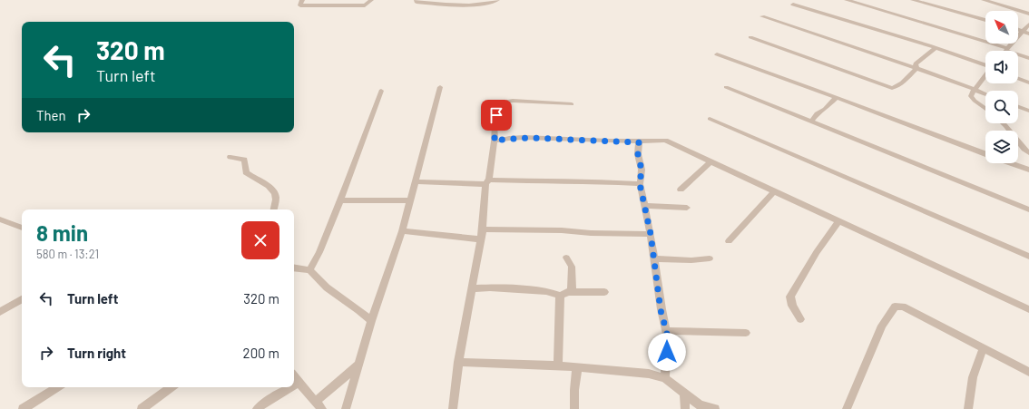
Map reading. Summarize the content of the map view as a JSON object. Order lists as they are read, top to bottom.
{
  "north": "top left",
  "page": {
    "turn": ["320 m", "Turn left"],
    "then": "Then",
    "heading": ["8 min", "580 m · 13:21"],
    "list": [
      {
        "name": "Turn left",
        "value": "320 m"
      },
      {
        "name": "Turn right",
        "value": "200 m"
      }
    ]
  }
}
